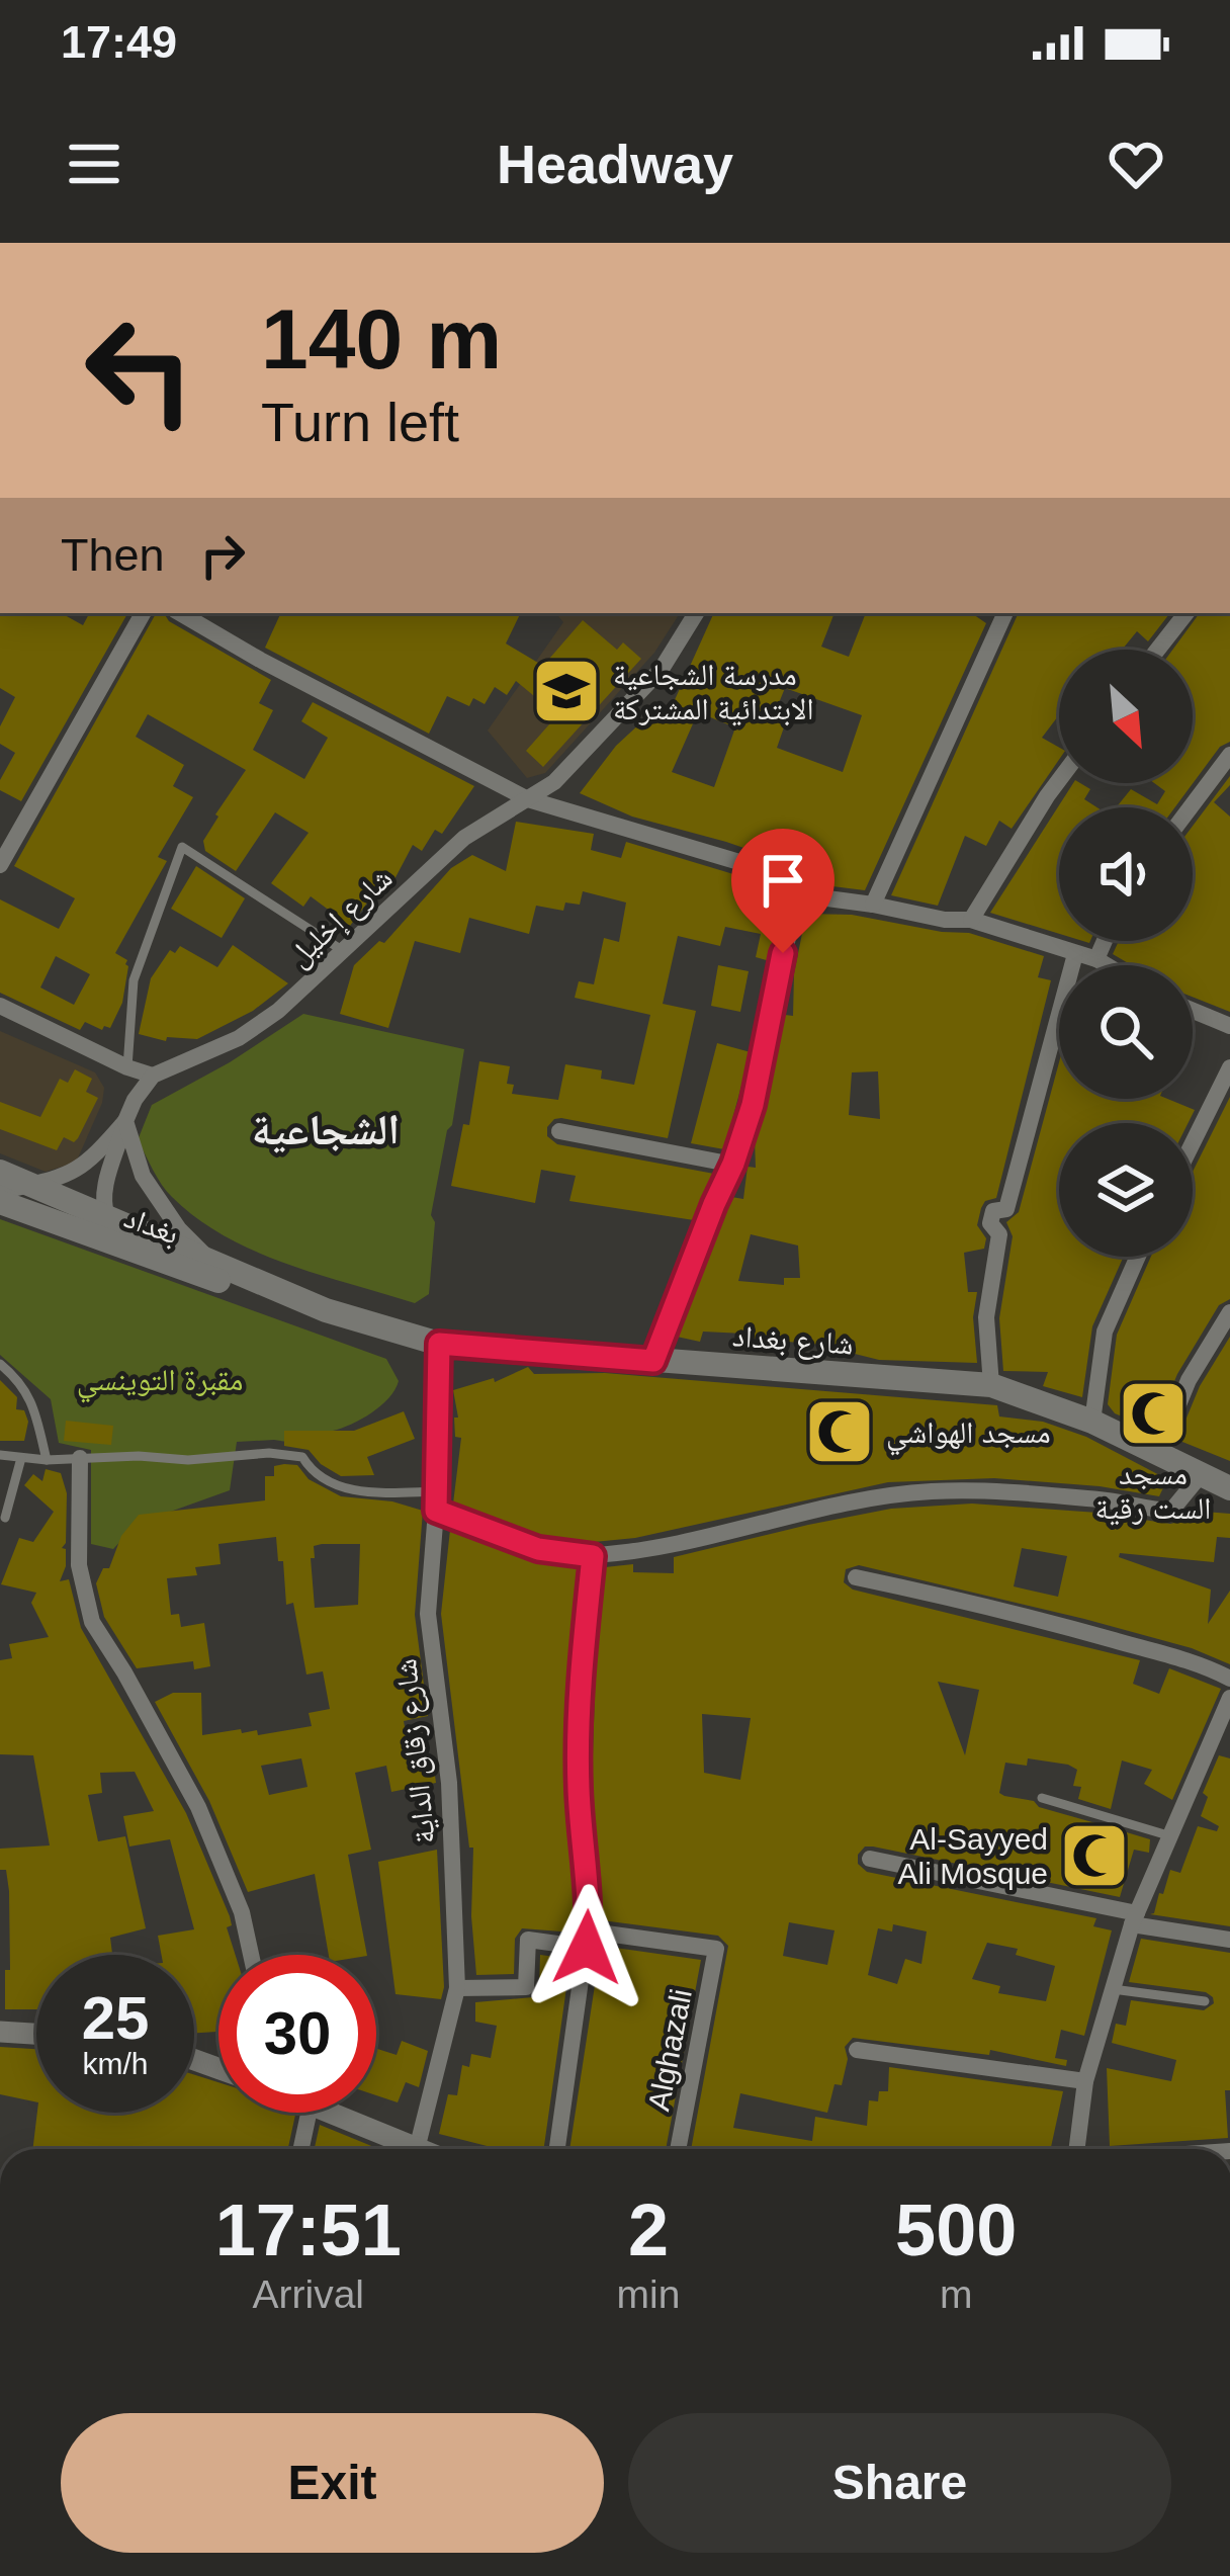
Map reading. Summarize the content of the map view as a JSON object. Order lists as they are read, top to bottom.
{
  "streets": {
    "main road": ["بغداد", "شارع بغداد"],
    "street": ["شارع إخليل", "شارع زقاق الداية", "Alghazali"]
  },
  "crossings": [
    ["بغداد", "شارع بغداد"],
    ["شارع بغداد", "شارع زقاق الداية"]
  ],
  "districts": ["الشجاعية"],
  "parks": ["مقبرة التوينسي"],
  "places": {
    "school or university": ["مدرسة الشجاعية الابتدائية المشتركة"],
    "mosque": ["مسجد الست رقية", "مسجد الهواشي", "Al-Sayyed Ali Mosque"]
  },
  "north": "bottom right",
  "page": {
    "status": "17:49",
    "header": "Headway",
    "turn": ["140 m", "Turn left"],
    "then": "Then",
    "speed": "25 km/h",
    "limit": "30",
    "eta": [
      "17:51",
      "Arrival",
      "2",
      "min",
      "500",
      "m"
    ],
    "buttons": ["Exit", "Share"]
  }
}
